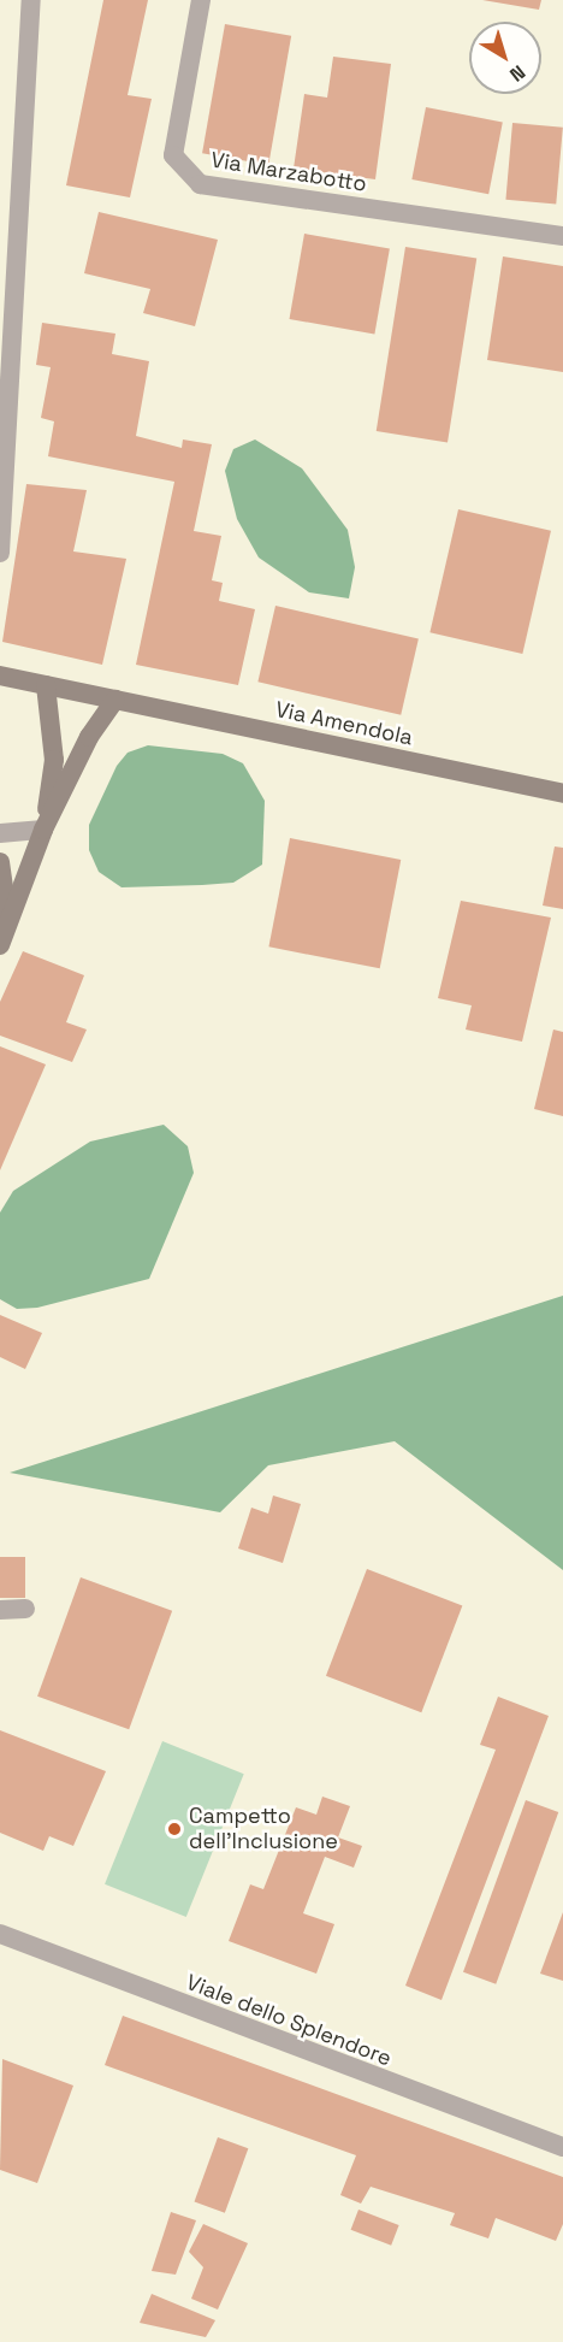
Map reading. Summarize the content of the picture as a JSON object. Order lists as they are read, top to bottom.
{
  "streets": {
    "main road": ["Via Amendola"],
    "street": ["Via Marzabotto", "Viale dello Splendore"]
  },
  "places": ["Campetto dell’Inclusione"],
  "north": "bottom right"
}
